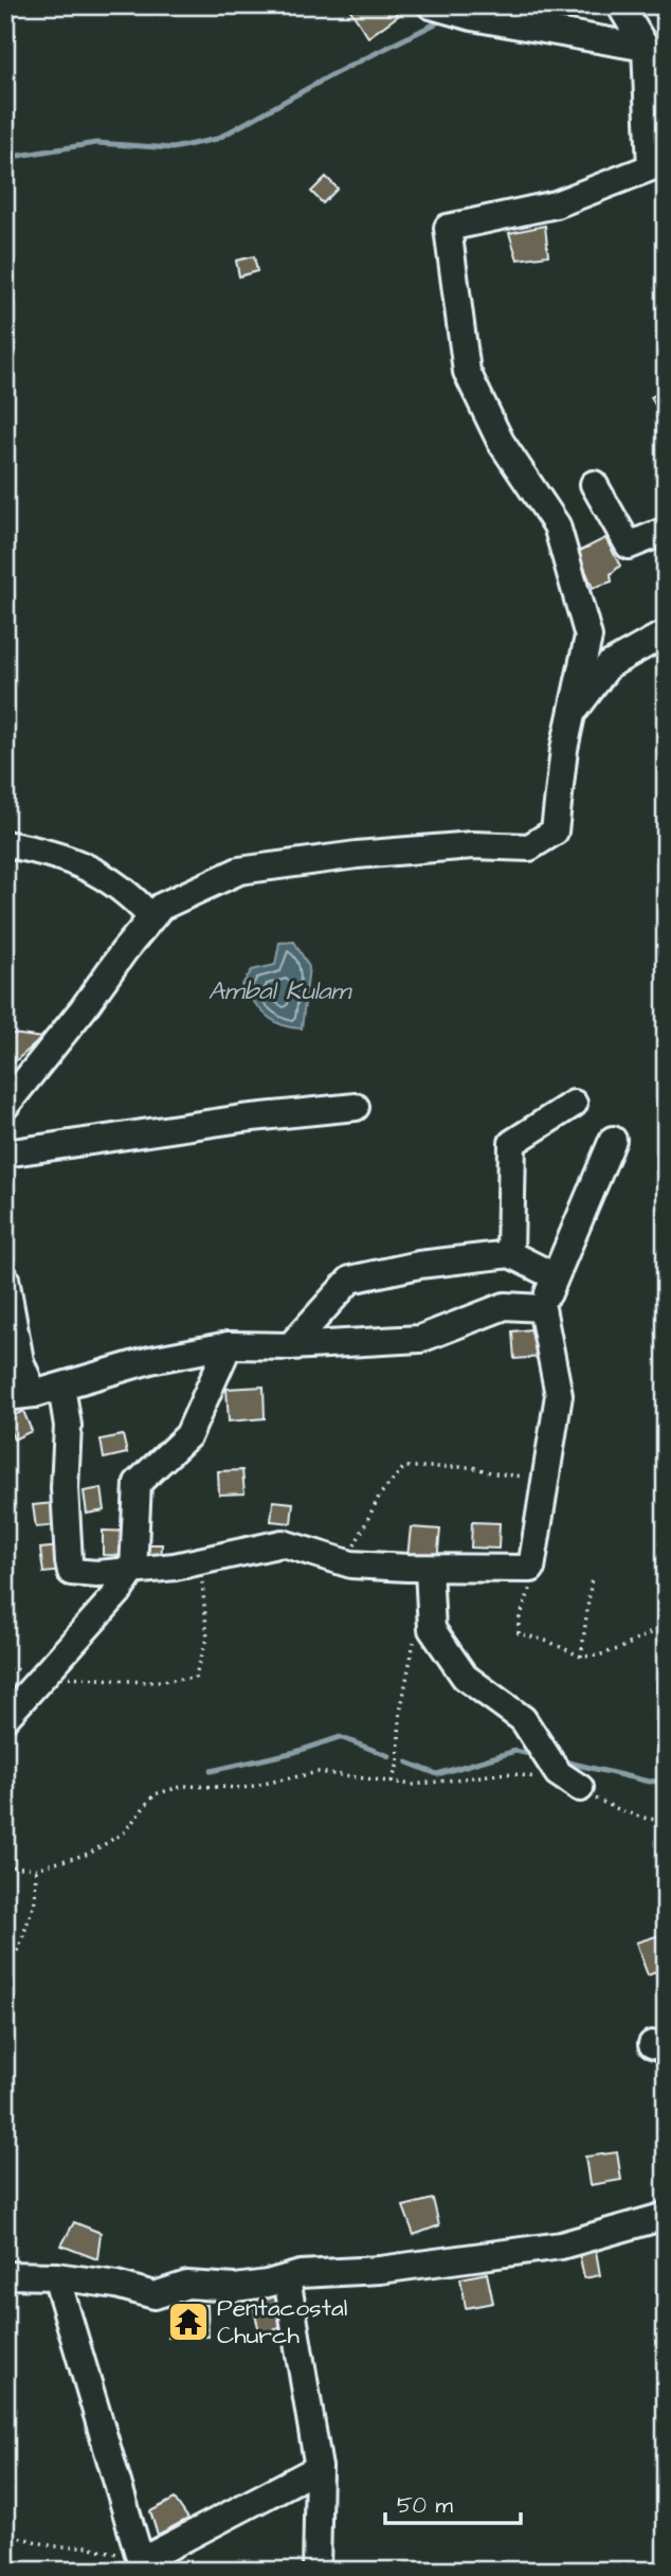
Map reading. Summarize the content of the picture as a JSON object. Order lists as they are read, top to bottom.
{
  "water": ["Ambal Kulam"],
  "places": {
    "temple": ["Pentacostal Church"]
  },
  "scale_bar": "50 m"
}
